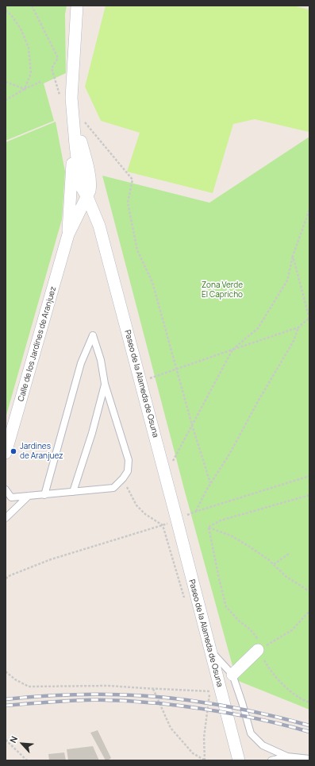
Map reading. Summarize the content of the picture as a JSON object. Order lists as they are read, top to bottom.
{
  "streets": {
    "street": ["Calle de los Jardines de Aranjuez", "Paseo de la Alameda de Osuna"]
  },
  "crossings": [
    ["Calle de los Jardines de Aranjuez", "Paseo de la Alameda de Osuna"]
  ],
  "parks": ["Zona Verde El Capricho"],
  "places": ["Jardines de Aranjuez"],
  "north": "top left"
}
